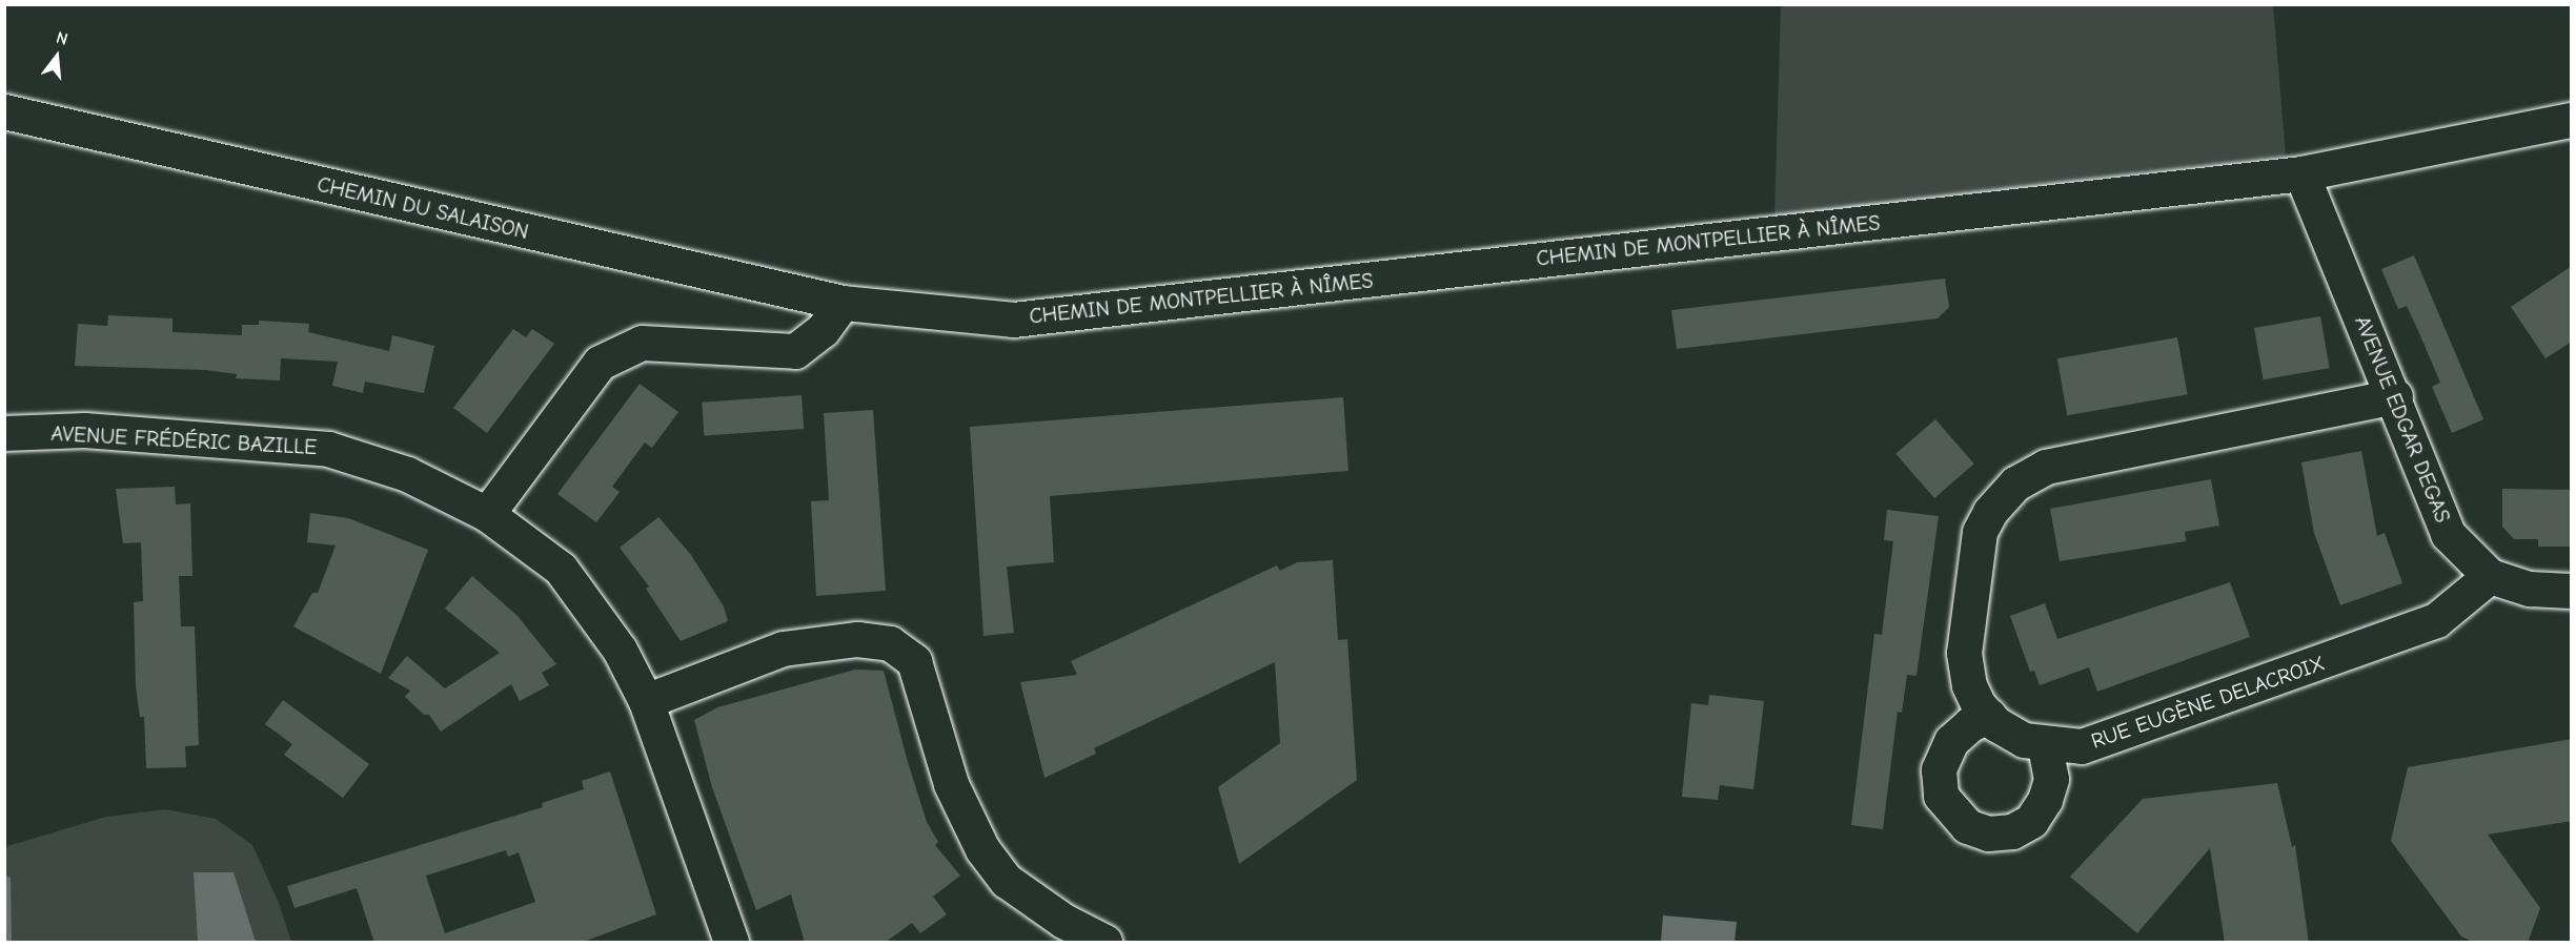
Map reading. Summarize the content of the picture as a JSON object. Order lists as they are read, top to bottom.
{
  "streets": {
    "street": [
      "CHEMIN DU SALAISON",
      "CHEMIN DE MONTPELLIER À NÎMES",
      "AVENUE EDGAR DEGAS",
      "AVENUE FRÉDÉRIC BAZILLE",
      "RUE EUGÈNE DELACROIX"
    ]
  },
  "crossings": [
    ["CHEMIN DU SALAISON", "CHEMIN DE MONTPELLIER À NÎMES"],
    ["CHEMIN DE MONTPELLIER À NÎMES", "AVENUE EDGAR DEGAS"],
    ["AVENUE EDGAR DEGAS", "RUE EUGÈNE DELACROIX"]
  ],
  "north": "top"
}
